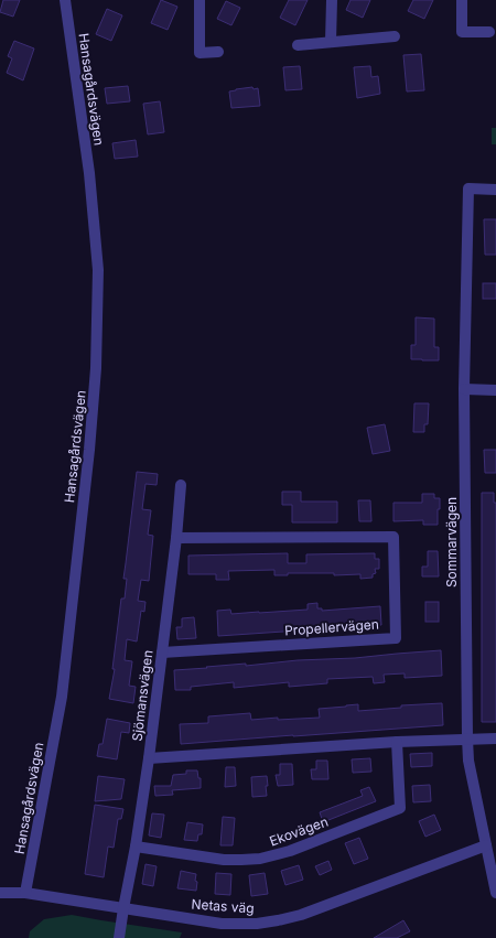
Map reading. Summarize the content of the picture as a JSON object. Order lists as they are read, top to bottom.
{
  "streets": {
    "street": [
      "Hansagårdsvägen",
      "Sommarvägen",
      "Propellervägen",
      "Sjömansvägen",
      "Ekovägen",
      "Netas väg"
    ]
  },
  "crossings": [
    ["Hansagårdsvägen", "Netas väg"],
    ["Sommarvägen", "Netas väg"],
    ["Propellervägen", "Sjömansvägen"],
    ["Sjömansvägen", "Ekovägen"],
    ["Sjömansvägen", "Netas väg"]
  ]
}
